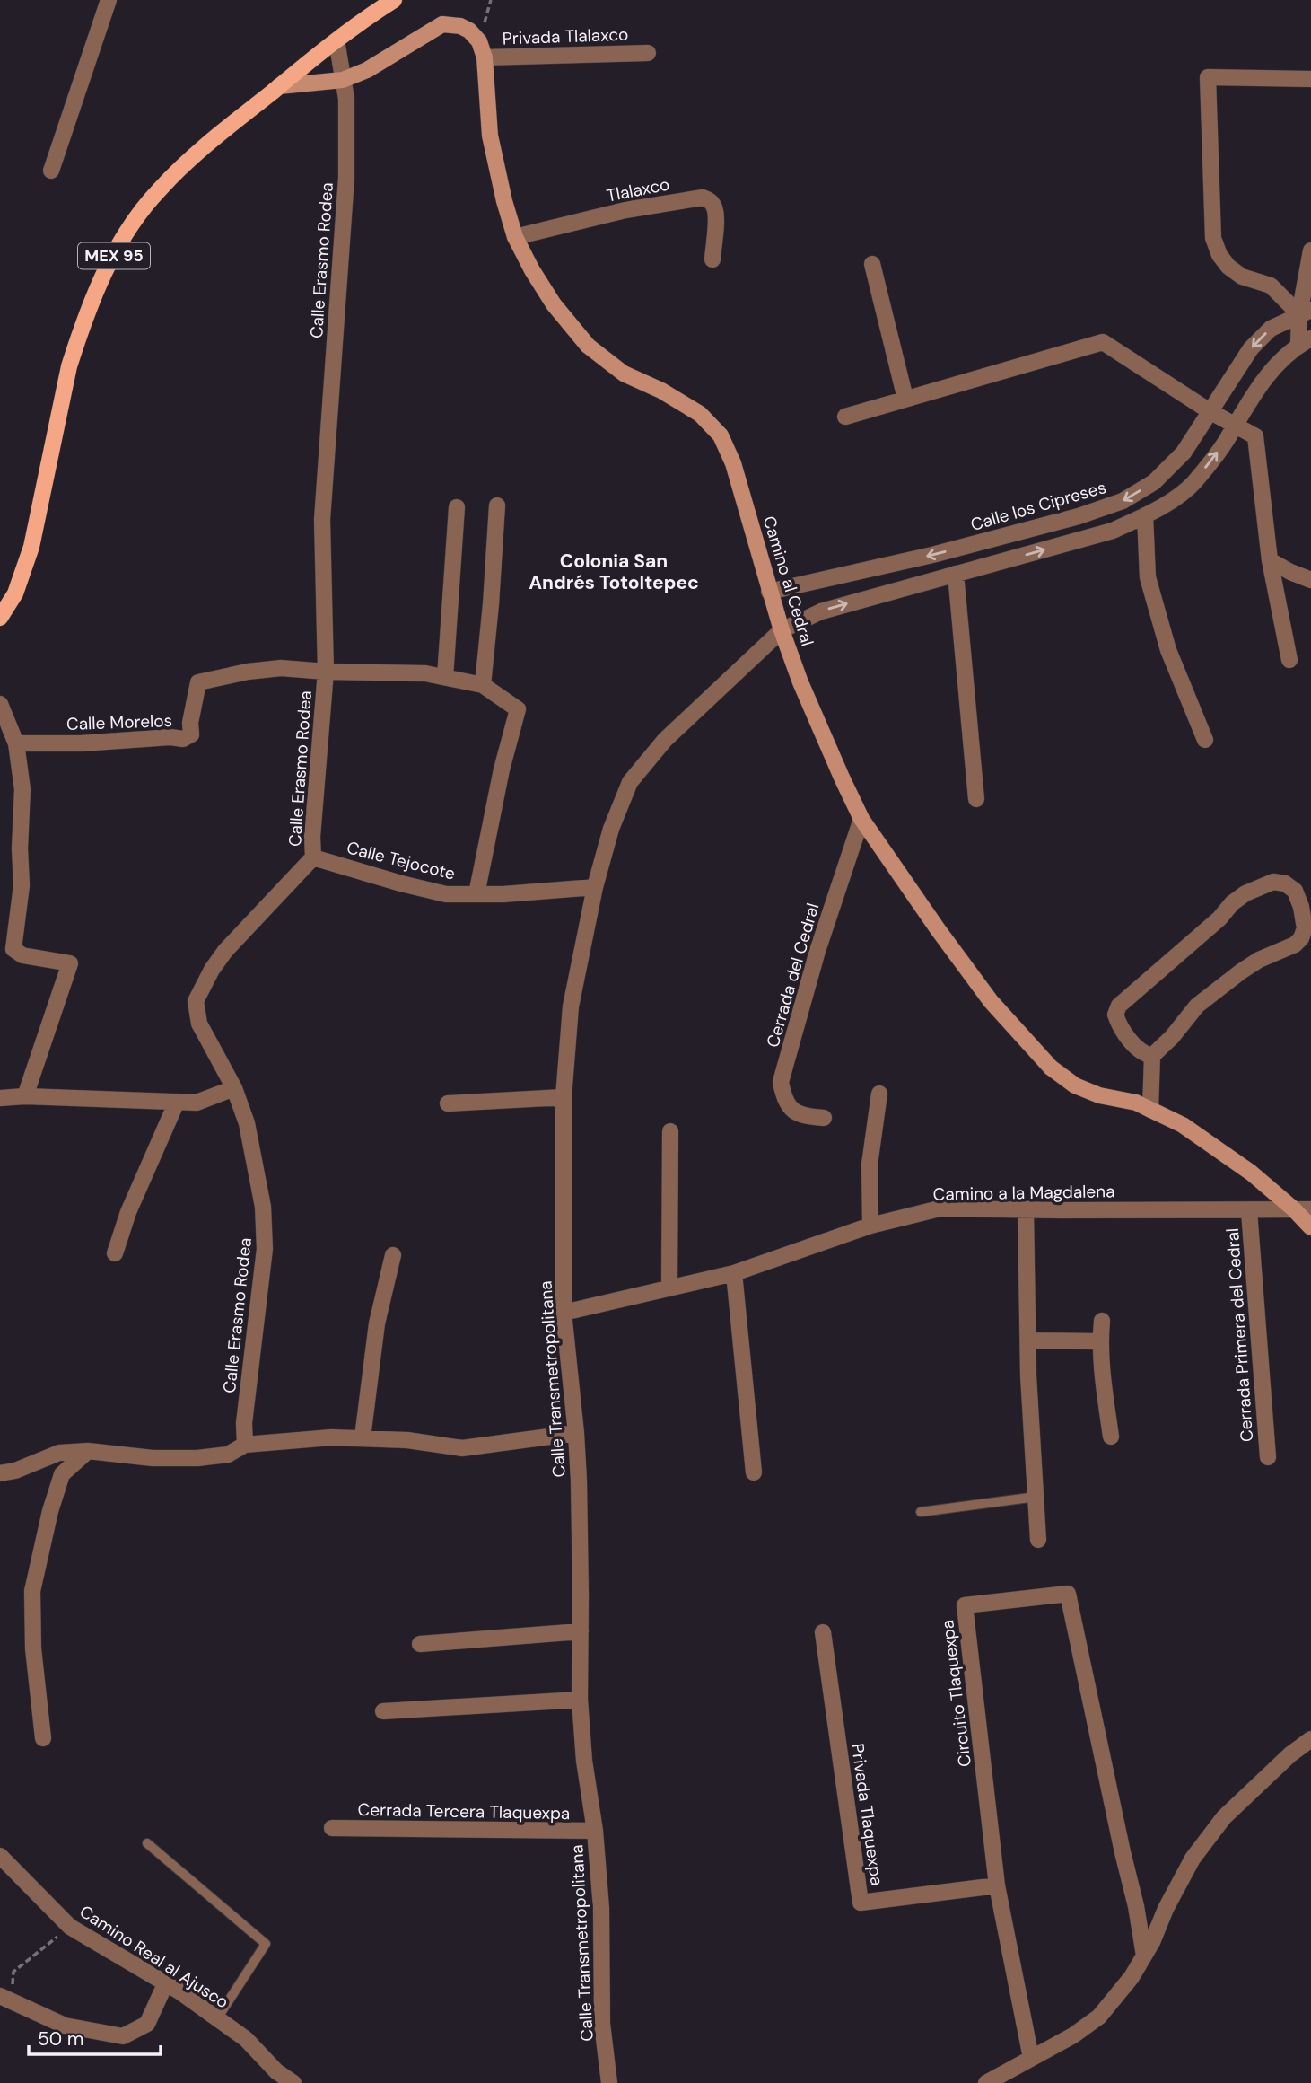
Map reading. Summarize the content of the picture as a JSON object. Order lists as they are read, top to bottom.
{
  "streets": {
    "main road": ["MEX 95"],
    "street": [
      "Privada Tlalaxco",
      "Tlalaxco",
      "Calle Erasmo Rodea",
      "Calle los Cipreses",
      "Camino al Cedral",
      "Calle Morelos",
      "Calle Tejocote",
      "Cerrada del Cedral",
      "Camino a la Magdalena",
      "Cerrada Primera del Cedral",
      "Calle Transmetropolitana",
      "Circuito Tlaquexpa",
      "Cerrada Tercera Tlaquexpa",
      "Privada Tlaquexpa",
      "Camino Real al Ajusco"
    ]
  },
  "crossings": [
    ["Privada Tlalaxco", "Camino al Cedral"],
    ["Tlalaxco", "Camino al Cedral"],
    ["MEX 95", "Calle Erasmo Rodea"],
    ["MEX 95", "Camino al Cedral"],
    ["Calle Erasmo Rodea", "Camino al Cedral"],
    ["Calle Erasmo Rodea", "Calle Morelos"],
    ["Calle Erasmo Rodea", "Calle Tejocote"],
    ["Calle los Cipreses", "Camino al Cedral"],
    ["Camino al Cedral", "Cerrada del Cedral"],
    ["Camino al Cedral", "Camino a la Magdalena"],
    ["Camino al Cedral", "Calle Transmetropolitana"],
    ["Calle Tejocote", "Calle Transmetropolitana"],
    ["Camino a la Magdalena", "Cerrada Primera del Cedral"],
    ["Camino a la Magdalena", "Calle Transmetropolitana"],
    ["Calle Transmetropolitana", "Cerrada Tercera Tlaquexpa"],
    ["Circuito Tlaquexpa", "Privada Tlaquexpa"]
  ],
  "districts": ["Colonia San Andrés Totoltepec"],
  "scale_bar": "50 m"
}
